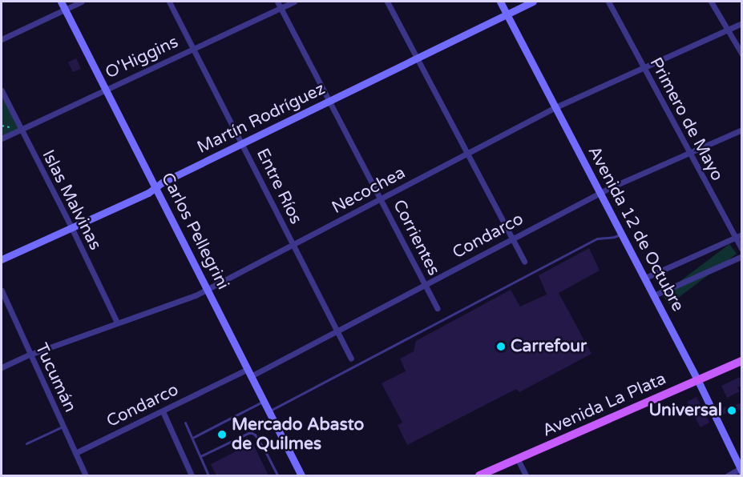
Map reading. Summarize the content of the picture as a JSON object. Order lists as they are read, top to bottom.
{
  "streets": {
    "main road": ["Avenida La Plata"],
    "street": [
      "O'Higgins",
      "Martín Rodríguez",
      "Primero de Mayo",
      "Entre Ríos",
      "Necochea",
      "Islas Malvinas",
      "Avenida 12 de Octubre",
      "Carlos Pellegrini",
      "Condarco",
      "Corrientes",
      "Tucumán"
    ]
  },
  "crossings": [
    ["O'Higgins", "Entre Ríos"],
    ["O'Higgins", "Islas Malvinas"],
    ["O'Higgins", "Carlos Pellegrini"],
    ["O'Higgins", "Corrientes"],
    ["Martín Rodríguez", "Entre Ríos"],
    ["Martín Rodríguez", "Islas Malvinas"],
    ["Martín Rodríguez", "Avenida 12 de Octubre"],
    ["Martín Rodríguez", "Carlos Pellegrini"],
    ["Martín Rodríguez", "Corrientes"],
    ["Primero de Mayo", "Necochea"],
    ["Primero de Mayo", "Condarco"],
    ["Entre Ríos", "Necochea"],
    ["Entre Ríos", "Condarco"],
    ["Necochea", "Islas Malvinas"],
    ["Necochea", "Avenida 12 de Octubre"],
    ["Necochea", "Carlos Pellegrini"],
    ["Necochea", "Corrientes"],
    ["Necochea", "Tucumán"],
    ["Avenida 12 de Octubre", "Condarco"],
    ["Avenida 12 de Octubre", "Avenida La Plata"],
    ["Carlos Pellegrini", "Condarco"],
    ["Condarco", "Corrientes"],
    ["Condarco", "Tucumán"]
  ],
  "places": ["Carrefour", "Universal", "Mercado Abasto de Quilmes"]
}
